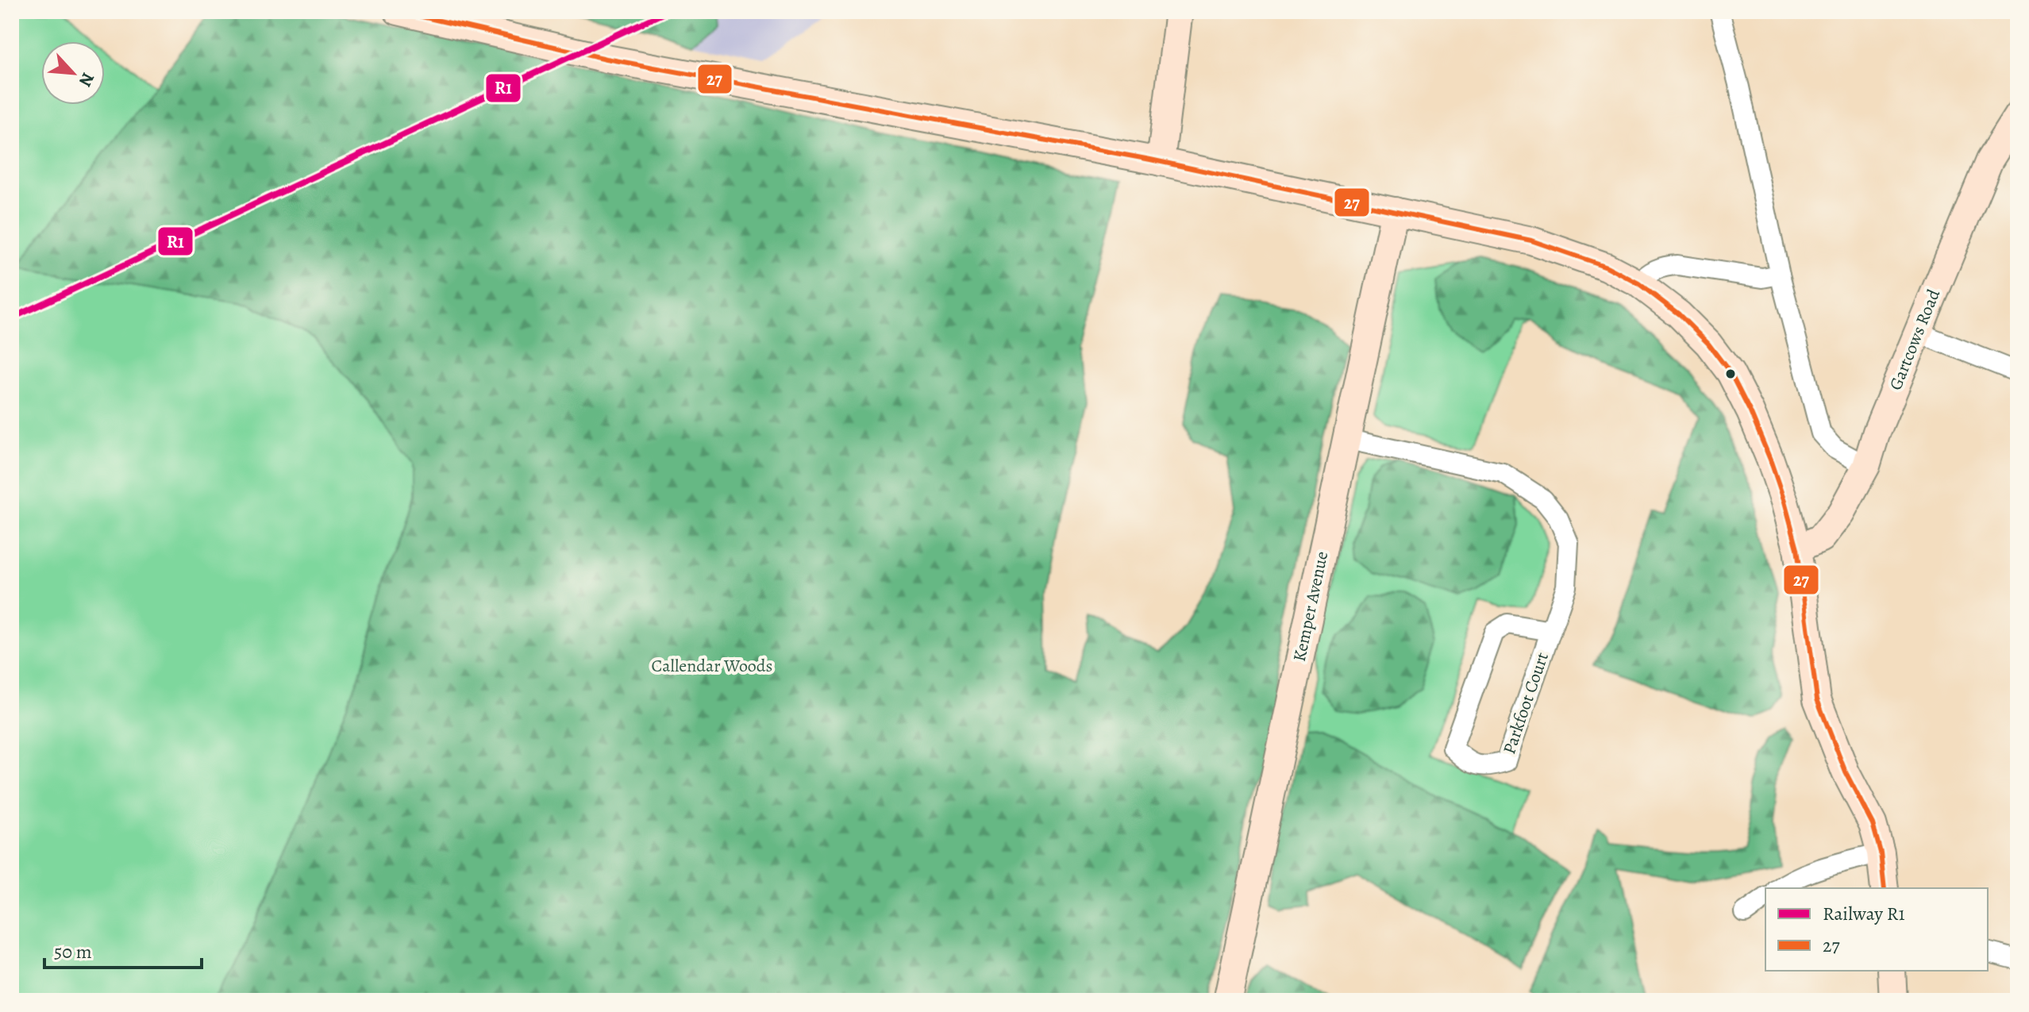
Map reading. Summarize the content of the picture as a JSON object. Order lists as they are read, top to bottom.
{
  "streets": {
    "main road": ["Gartcows Road", "Kemper Avenue"],
    "street": ["Parkfoot Court"]
  },
  "crossings": [
    ["Kemper Avenue", "Parkfoot Court"]
  ],
  "parks": ["Callendar Woods"],
  "lines": ["rail line R1", "transit line 27"],
  "legend": ["Railway R1", "27"],
  "scale_bar": "50 m",
  "north": "bottom right"
}
